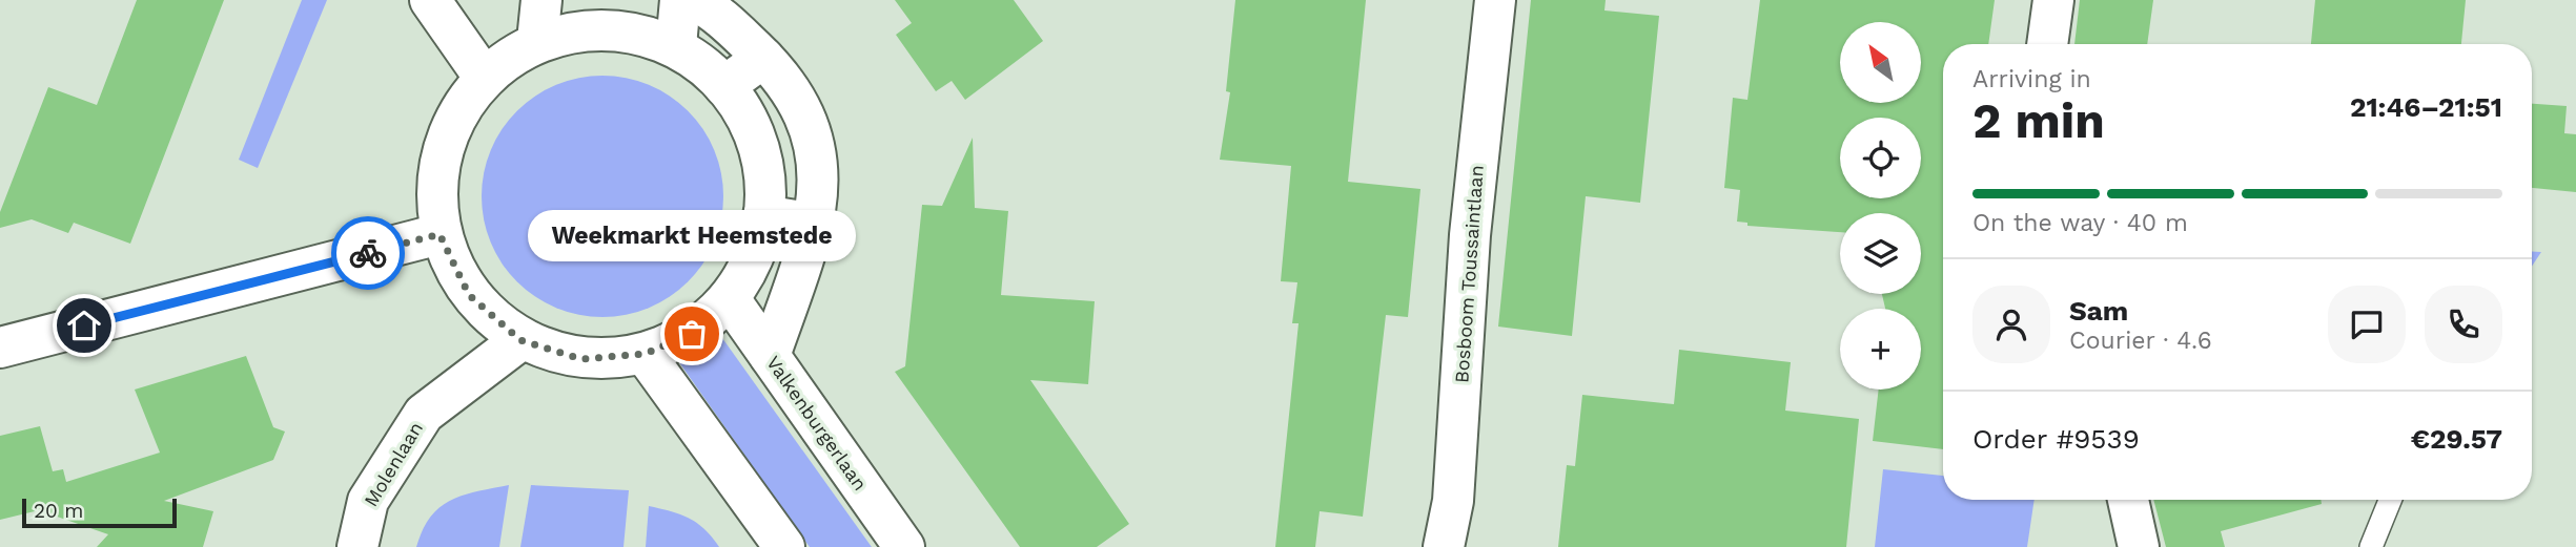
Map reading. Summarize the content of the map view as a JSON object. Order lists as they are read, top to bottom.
{
  "streets": {
    "street": ["Bosboom Toussaintlaan", "Valkenburgerlaan", "Molenlaan"]
  },
  "places": ["Weekmarkt Heemstede"],
  "scale_bar": "20 m",
  "north": "top left",
  "page": {
    "map_buttons": "+",
    "heading": ["2 min", "Arriving in", "21:46–21:51"],
    "panel": [
      "Sam",
      "Courier · 4.6",
      "Order #9539",
      "€29.57"
    ],
    "bar": "On the way · 40 m",
    "bubble": "Weekmarkt Heemstede",
    "scale": "20 m"
  }
}
